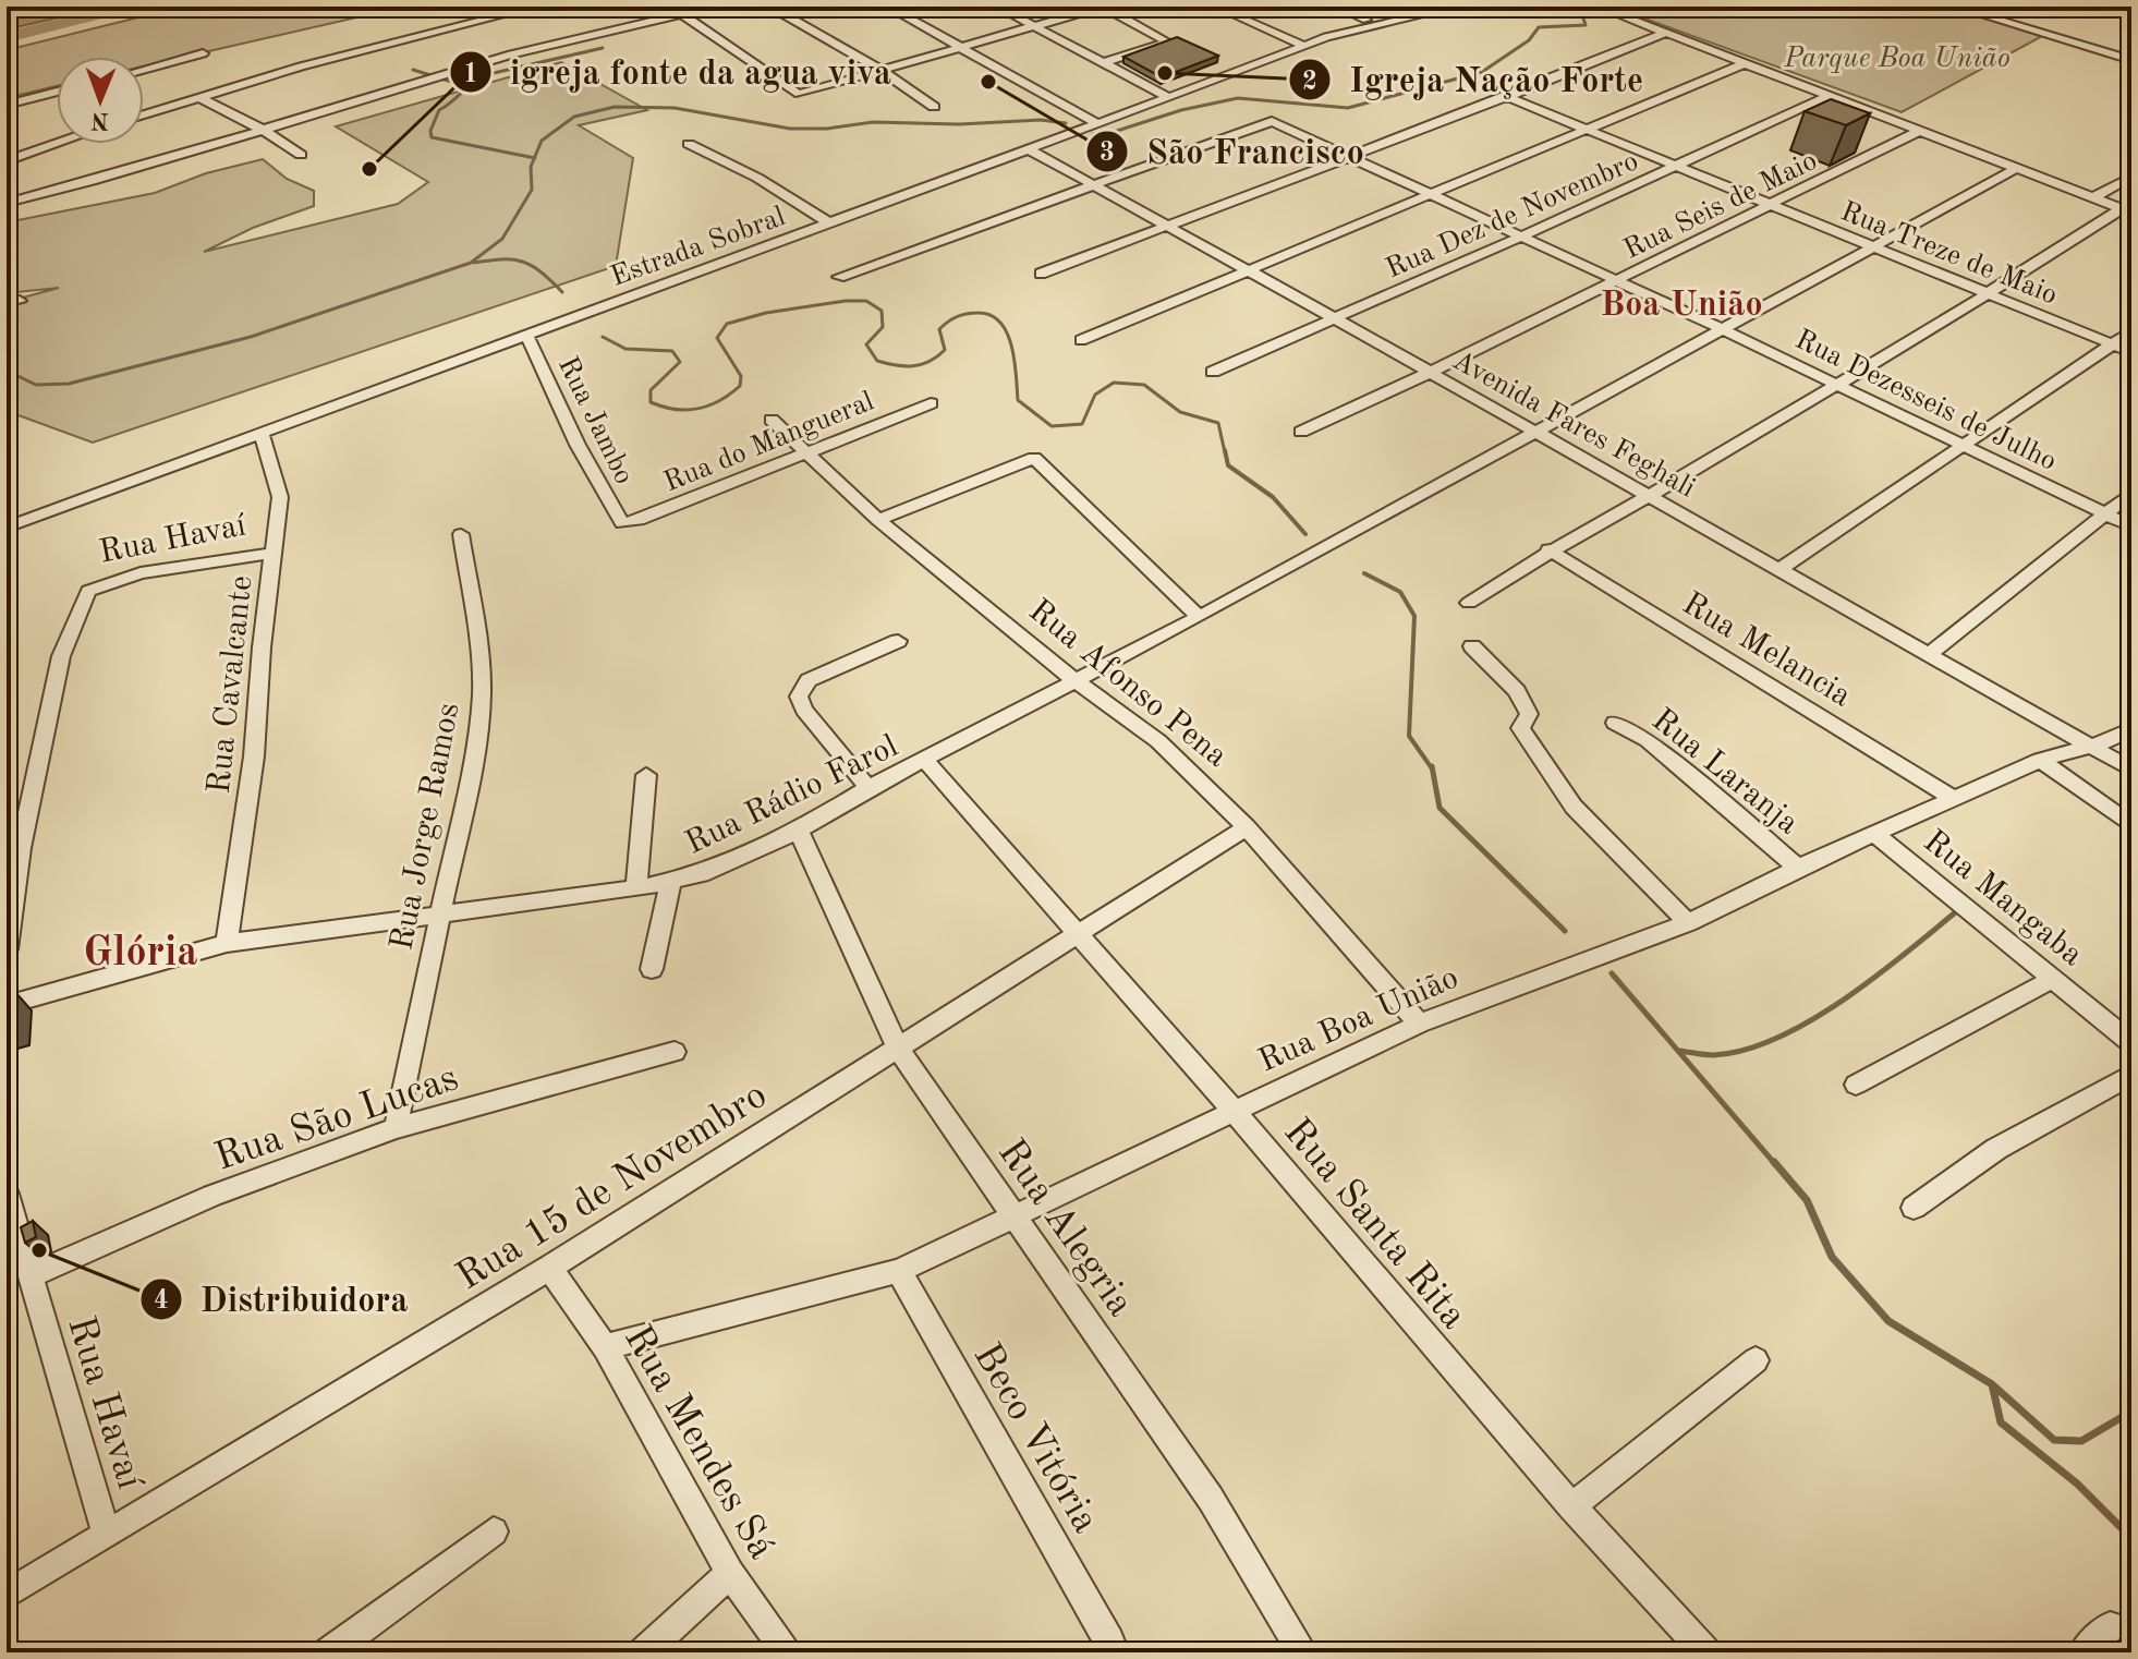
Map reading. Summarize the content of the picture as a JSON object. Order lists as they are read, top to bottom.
{
  "streets": {
    "street": [
      "Rua Seis de Maio",
      "Rua Dez de Novembro",
      "Estrada Sobral",
      "Rua Treze de Maio",
      "Rua Dezesseis de Julho",
      "Rua Jambo",
      "Avenida Fares Feghali",
      "Rua do Mangueral",
      "Rua Havaí",
      "Rua Melancia",
      "Rua Afonso Pena",
      "Rua Cavalcante",
      "Rua Laranja",
      "Rua Rádio Farol",
      "Rua Jorge Ramos",
      "Rua Mangaba",
      "Rua Boa União",
      "Rua São Lucas",
      "Rua 15 de Novembro",
      "Rua Santa Rita",
      "Rua Alegria",
      "Beco Vitória",
      "Rua Mendes Sá"
    ]
  },
  "crossings": [
    ["Rua Seis de Maio", "Rua Treze de Maio"],
    ["Rua Seis de Maio", "Rua Dezesseis de Julho"],
    ["Rua Seis de Maio", "Avenida Fares Feghali"],
    ["Rua Dez de Novembro", "Rua Treze de Maio"],
    ["Rua Dez de Novembro", "Rua Dezesseis de Julho"],
    ["Rua Dez de Novembro", "Avenida Fares Feghali"],
    ["Estrada Sobral", "Rua Jambo"],
    ["Estrada Sobral", "Avenida Fares Feghali"],
    ["Estrada Sobral", "Rua Cavalcante"],
    ["Rua Treze de Maio", "Rua Rádio Farol"],
    ["Rua Dezesseis de Julho", "Avenida Fares Feghali"],
    ["Rua Dezesseis de Julho", "Rua Rádio Farol"],
    ["Rua Jambo", "Rua do Mangueral"],
    ["Avenida Fares Feghali", "Rua Rádio Farol"],
    ["Avenida Fares Feghali", "Rua Boa União"],
    ["Rua do Mangueral", "Rua Afonso Pena"],
    ["Rua Havaí", "Rua Cavalcante"],
    ["Rua Havaí", "Rua São Lucas"],
    ["Rua Havaí", "Rua 15 de Novembro"],
    ["Rua Melancia", "Rua Boa União"],
    ["Rua Afonso Pena", "Rua Rádio Farol"],
    ["Rua Afonso Pena", "Rua Boa União"],
    ["Rua Afonso Pena", "Rua 15 de Novembro"],
    ["Rua Cavalcante", "Rua Rádio Farol"],
    ["Rua Laranja", "Rua Boa União"],
    ["Rua Rádio Farol", "Rua Jorge Ramos"],
    ["Rua Rádio Farol", "Rua Santa Rita"],
    ["Rua Rádio Farol", "Rua Alegria"],
    ["Rua Jorge Ramos", "Rua São Lucas"],
    ["Rua Mangaba", "Rua Boa União"],
    ["Rua Boa União", "Rua Santa Rita"],
    ["Rua Boa União", "Rua Alegria"],
    ["Rua Boa União", "Beco Vitória"],
    ["Rua Boa União", "Rua Mendes Sá"],
    ["Rua 15 de Novembro", "Rua Santa Rita"],
    ["Rua 15 de Novembro", "Rua Alegria"],
    ["Rua 15 de Novembro", "Rua Mendes Sá"]
  ],
  "districts": ["Boa União", "Glória"],
  "parks": ["Parque Boa União"],
  "places": [
    "Igreja Nação Forte",
    "São Francisco",
    "igreja fonte da agua viva",
    "Distribuidora"
  ],
  "north": "bottom"
}
